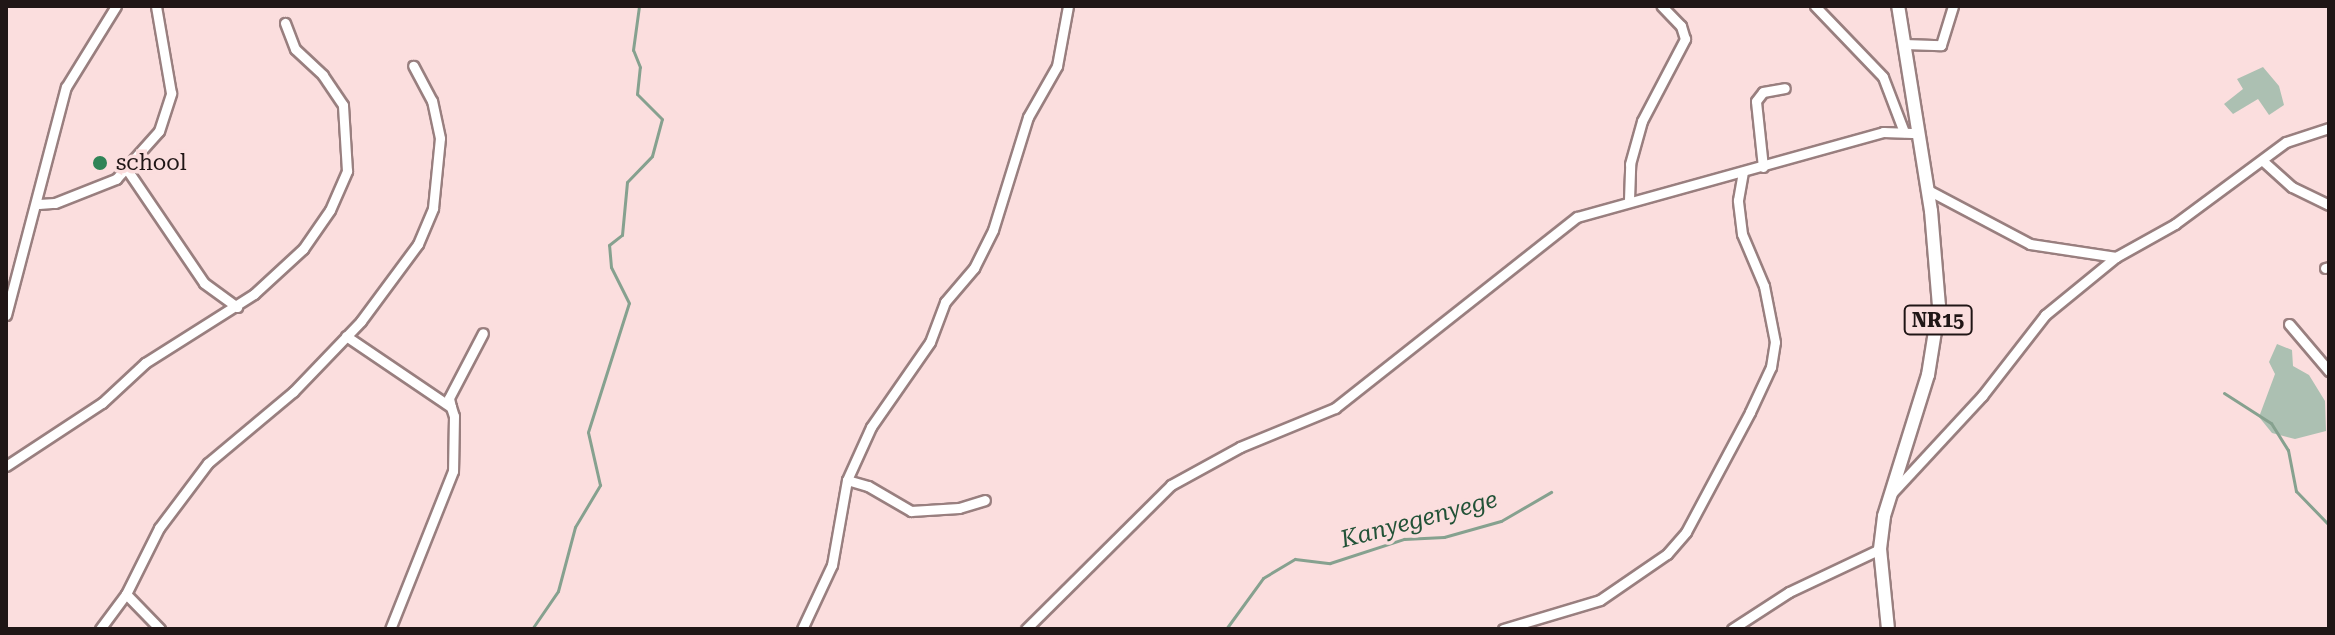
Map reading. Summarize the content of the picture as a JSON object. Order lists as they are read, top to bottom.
{
  "streets": {
    "highway": ["NR15"]
  },
  "water": ["Kanyegenyege"],
  "places": ["school"]
}
